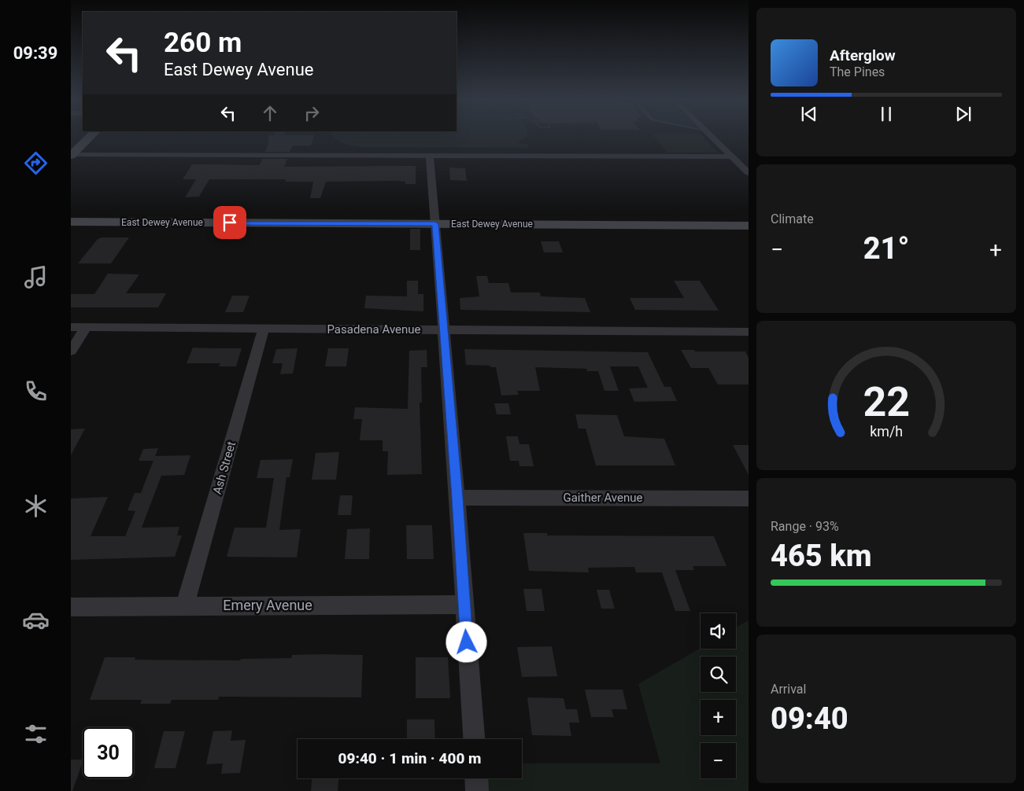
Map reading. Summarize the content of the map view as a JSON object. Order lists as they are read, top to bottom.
{
  "streets": {
    "street": [
      "East Dewey Avenue",
      "Pasadena Avenue",
      "Ash Street",
      "Gaither Avenue",
      "Emery Avenue"
    ]
  },
  "crossings": [
    ["Pasadena Avenue", "Ash Street"],
    ["Ash Street", "Emery Avenue"]
  ],
  "page": {
    "tabs": "09:39",
    "turn": ["260 m", "East Dewey Avenue"],
    "song": ["Afterglow", "The Pines"],
    "tile": [
      "Climate",
      ["Range · 93%", "465 km"],
      ["Arrival", "09:40"]
    ],
    "heat": ["−", "21°", "+"],
    "map_buttons": ["+", "−"],
    "limit": "30",
    "trip": "09:40 · 1 min · 400 m",
    "gauge": ["22", "km/h"]
  }
}
